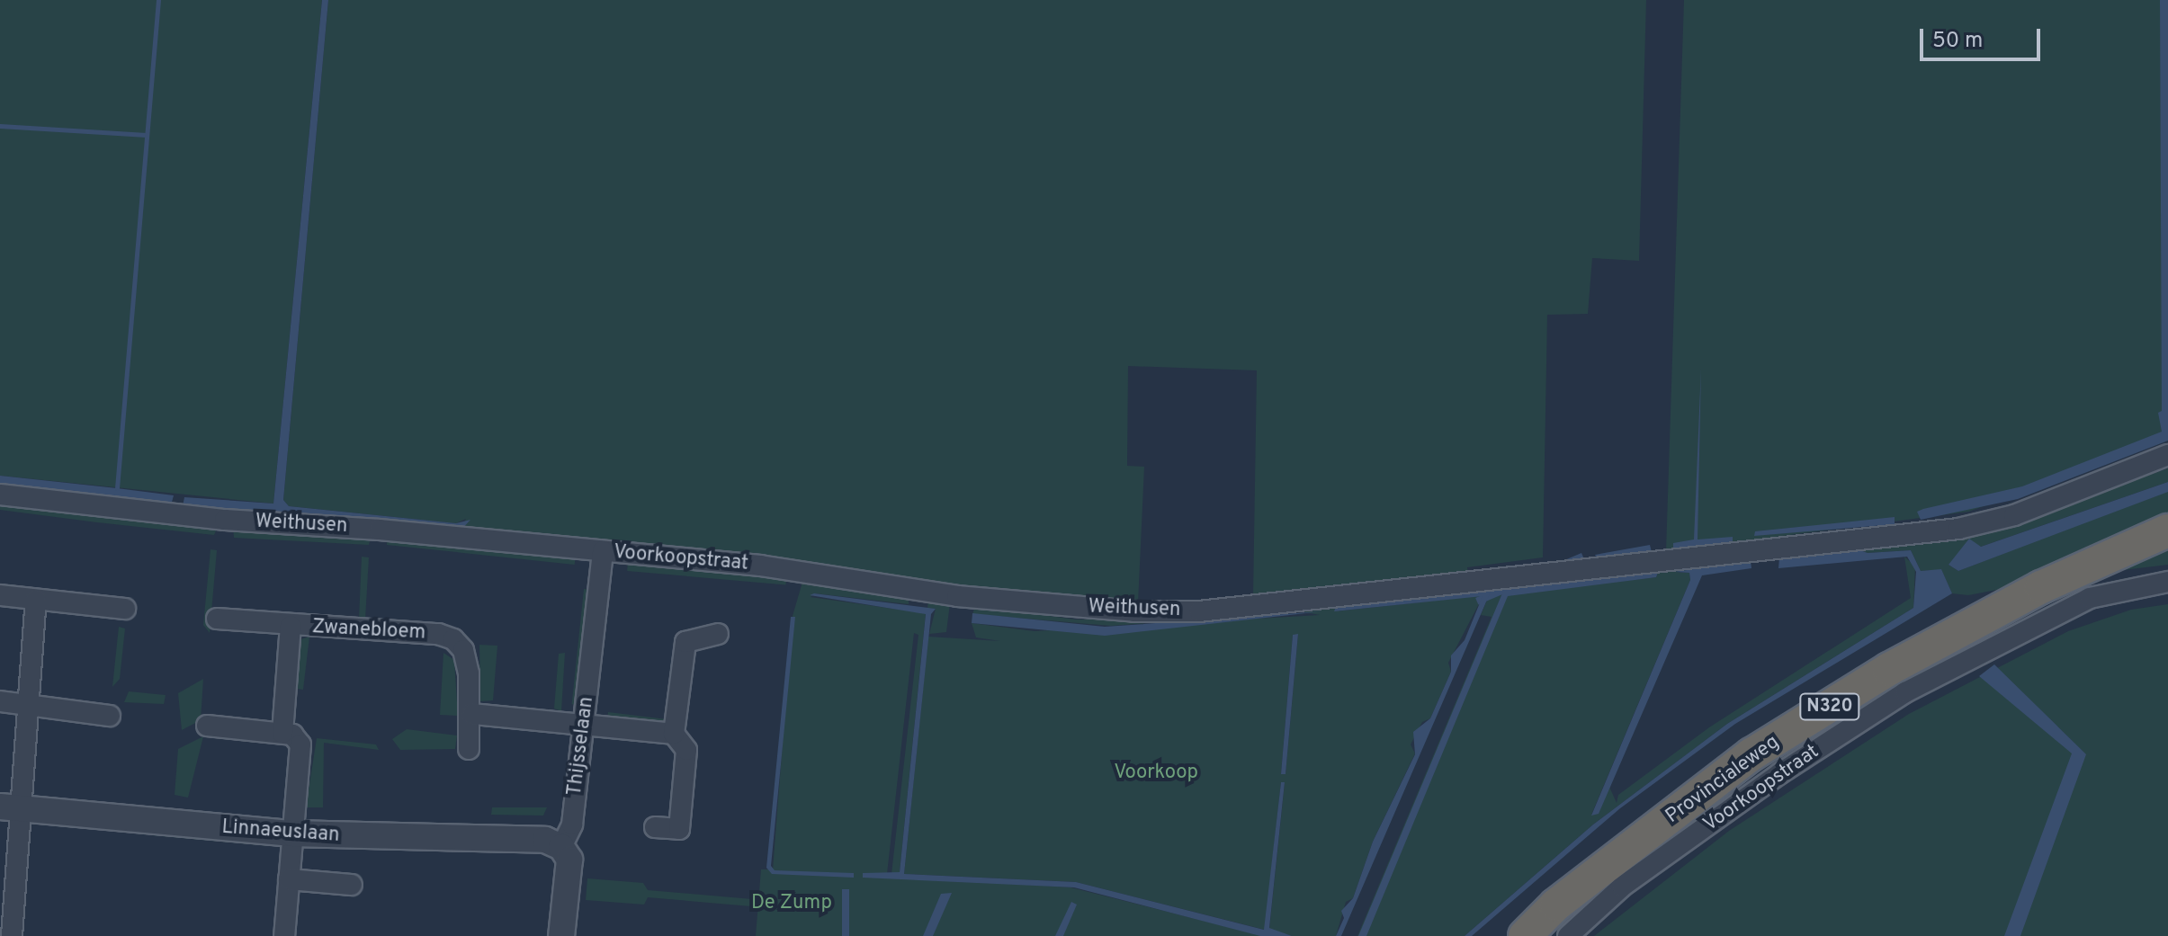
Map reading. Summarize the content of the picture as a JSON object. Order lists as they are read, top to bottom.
{
  "streets": {
    "highway": ["N320", "Provincialeweg"],
    "street": [
      "Weithusen",
      "Voorkoopstraat",
      "Zwanebloem",
      "Thijsselaan",
      "Linnaeuslaan"
    ]
  },
  "crossings": [
    ["Weithusen", "Voorkoopstraat"],
    ["Weithusen", "Thijsselaan"],
    ["Voorkoopstraat", "Thijsselaan"],
    ["Thijsselaan", "Linnaeuslaan"]
  ],
  "parks": ["Voorkoop", "De Zump"],
  "scale_bar": "50 m"
}
